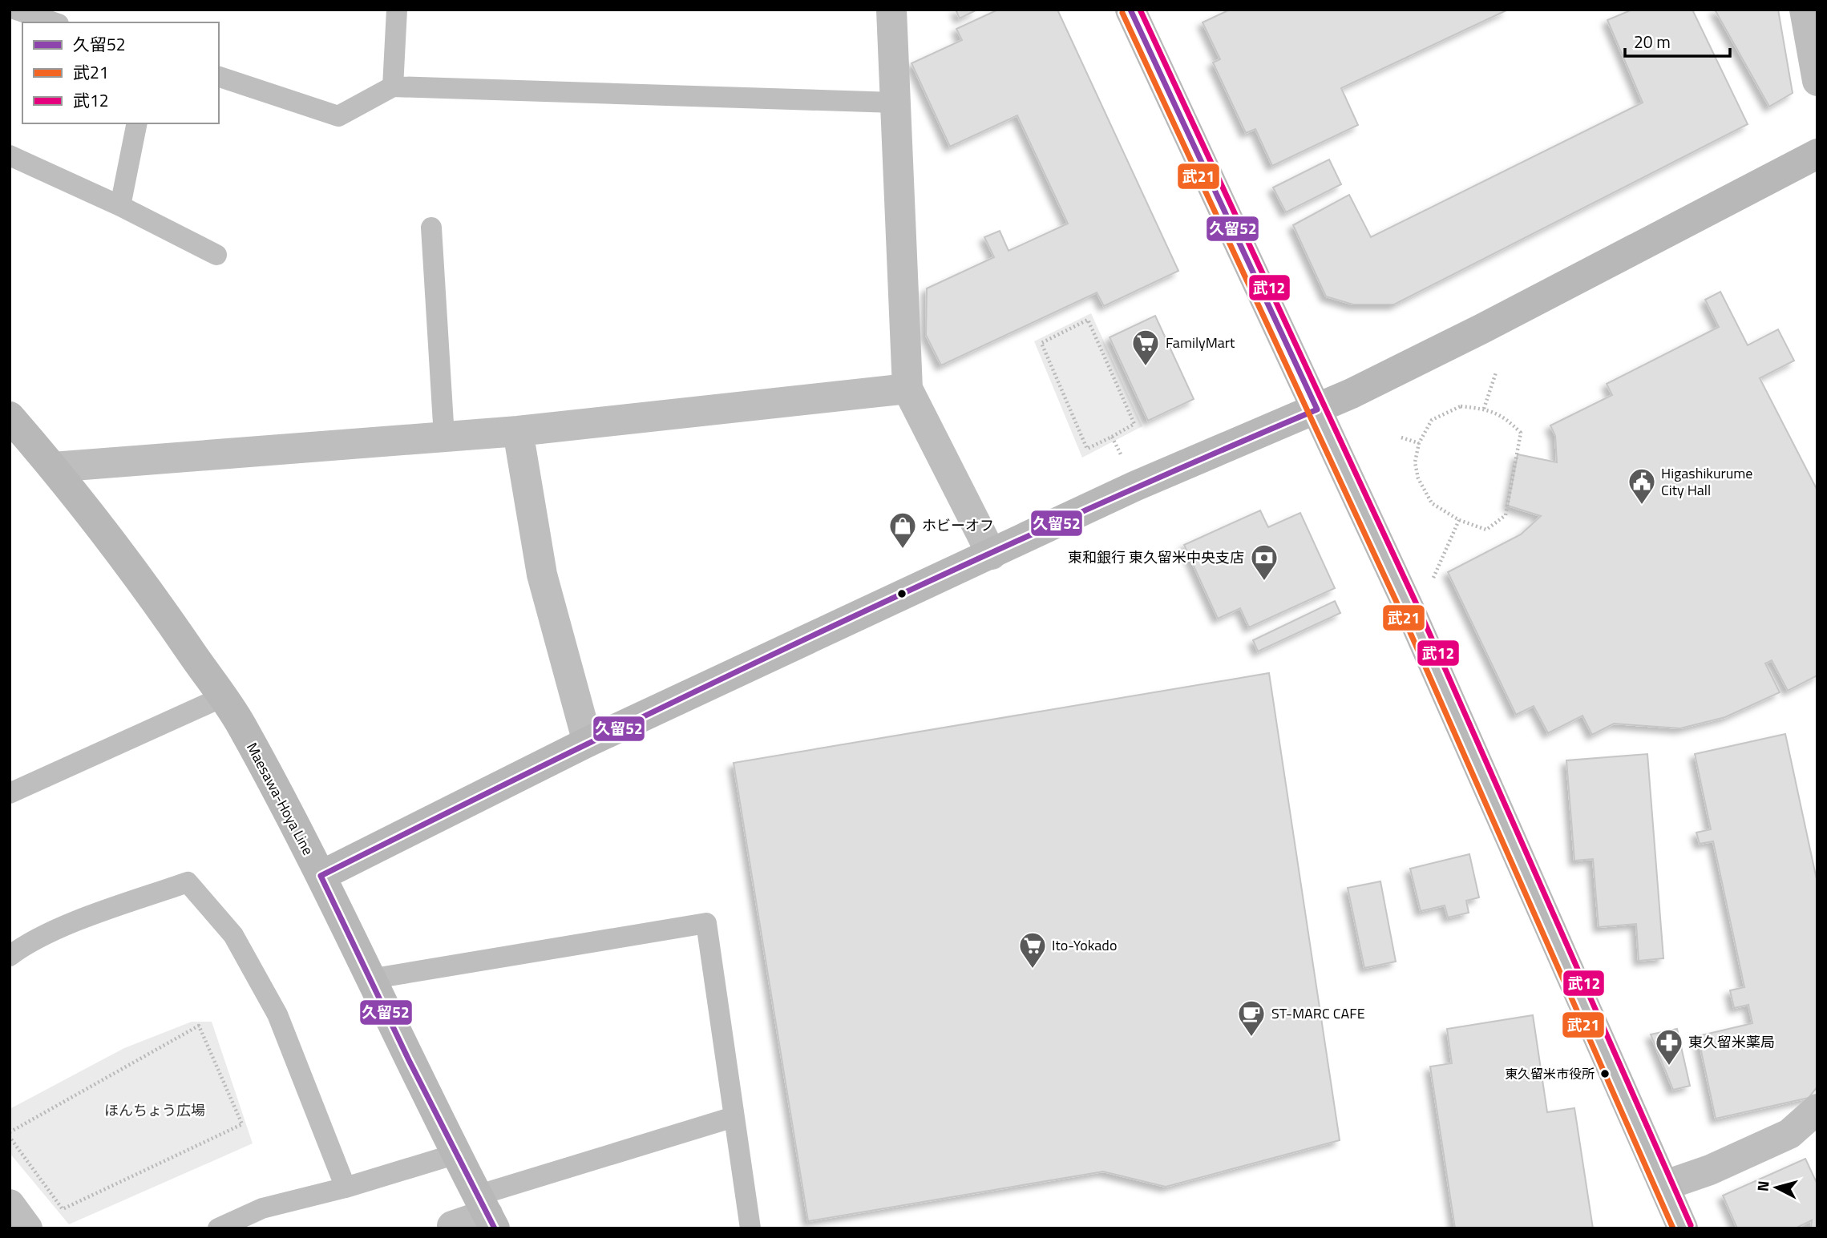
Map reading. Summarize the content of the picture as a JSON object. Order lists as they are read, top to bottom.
{
  "streets": {
    "main road": ["Maesawa-Hoya Line"]
  },
  "parks": ["ほんちょう広場"],
  "places": {
    "supermarket": ["FamilyMart", "Ito-Yokado"],
    "public building": ["Higashikurume City Hall"],
    "shop": ["ホビーオフ"],
    "bank": ["東和銀行 東久留米中央支店"],
    "cafe": ["ST-MARC CAFE"],
    "pharmacy": ["東久留米薬局"],
    "other": ["東久留米市役所"]
  },
  "lines": ["transit line 久留52", "transit line 武12", "transit line 武21"],
  "legend": ["久留52", "武21", "武12"],
  "scale_bar": "20 m",
  "north": "left"
}
